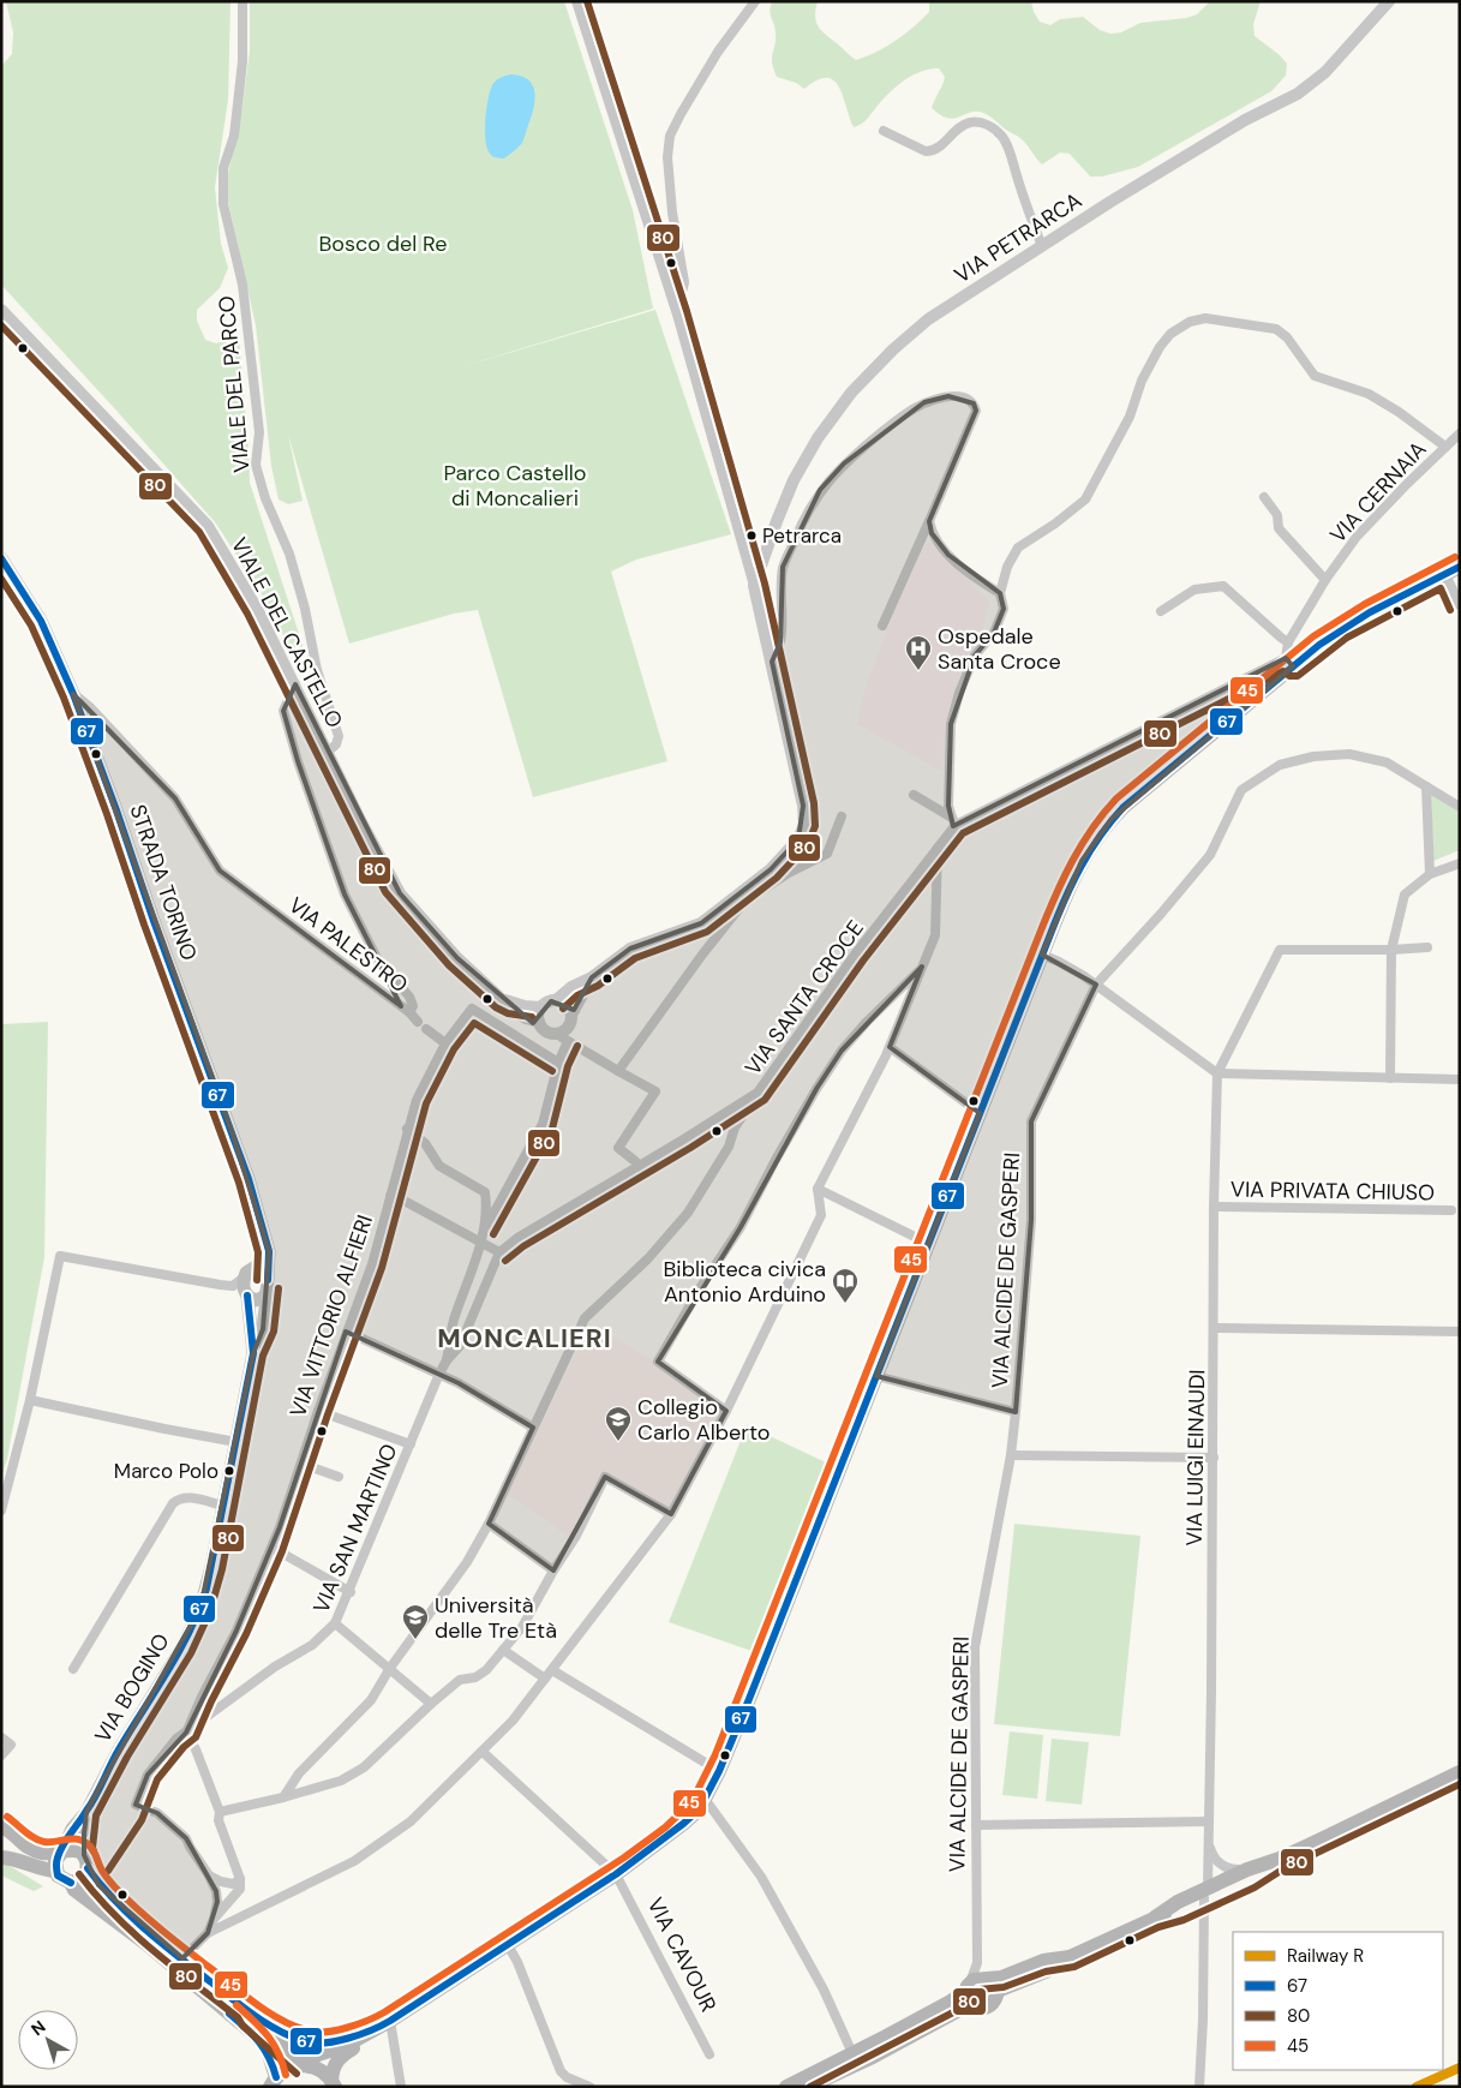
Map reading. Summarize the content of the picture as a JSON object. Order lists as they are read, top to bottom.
{
  "streets": {
    "main road": ["STRADA TORINO", "VIA BOGINO"],
    "street": [
      "VIA PETRARCA",
      "VIALE DEL PARCO",
      "VIA CERNAIA",
      "VIALE DEL CASTELLO",
      "VIA PALESTRO",
      "VIA SANTA CROCE",
      "VIA PRIVATA CHIUSO",
      "VIA ALCIDE DE GASPERI",
      "VIA VITTORIO ALFIERI",
      "VIA LUIGI EINAUDI",
      "VIA SAN MARTINO",
      "VIA CAVOUR"
    ]
  },
  "crossings": [
    ["VIALE DEL PARCO", "VIALE DEL CASTELLO"],
    ["VIALE DEL CASTELLO", "VIA PALESTRO"],
    ["STRADA TORINO", "VIA PALESTRO"],
    ["STRADA TORINO", "VIA BOGINO"],
    ["VIA PRIVATA CHIUSO", "VIA LUIGI EINAUDI"],
    ["VIA VITTORIO ALFIERI", "VIA SAN MARTINO"]
  ],
  "districts": ["MONCALIERI"],
  "parks": ["Bosco del Re", "Parco Castello di Moncalieri"],
  "places": {
    "other": ["Petrarca", "Marco Polo"],
    "hospital": ["Ospedale Santa Croce"],
    "library": ["Biblioteca civica Antonio Arduino"],
    "school or university": ["Collegio Carlo Alberto", "Università delle Tre Età"]
  },
  "lines": [
    "transit line 80",
    "transit line 45",
    "transit line 67",
    "rail line R"
  ],
  "legend": [
    "Railway R",
    "67",
    "80",
    "45"
  ],
  "north": "top left"
}
